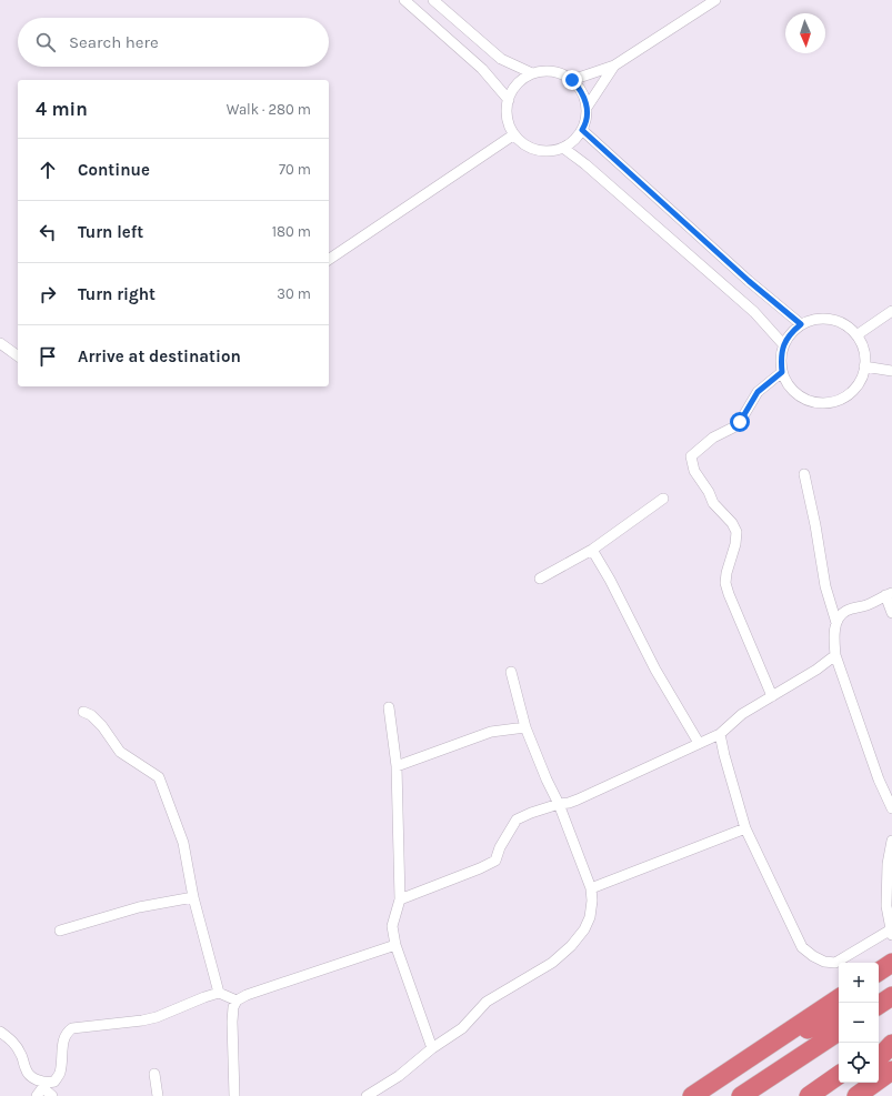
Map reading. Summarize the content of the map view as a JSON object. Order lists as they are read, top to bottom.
{
  "north": "bottom",
  "page": {
    "search": "Search here",
    "heading": ["4 min", "Walk · 280 m"],
    "list": [
      ["Continue", "70 m"],
      ["Turn left", "180 m"],
      ["Turn right", "30 m"],
      "Arrive at destination"
    ],
    "map_buttons": ["+", "−"]
  }
}
